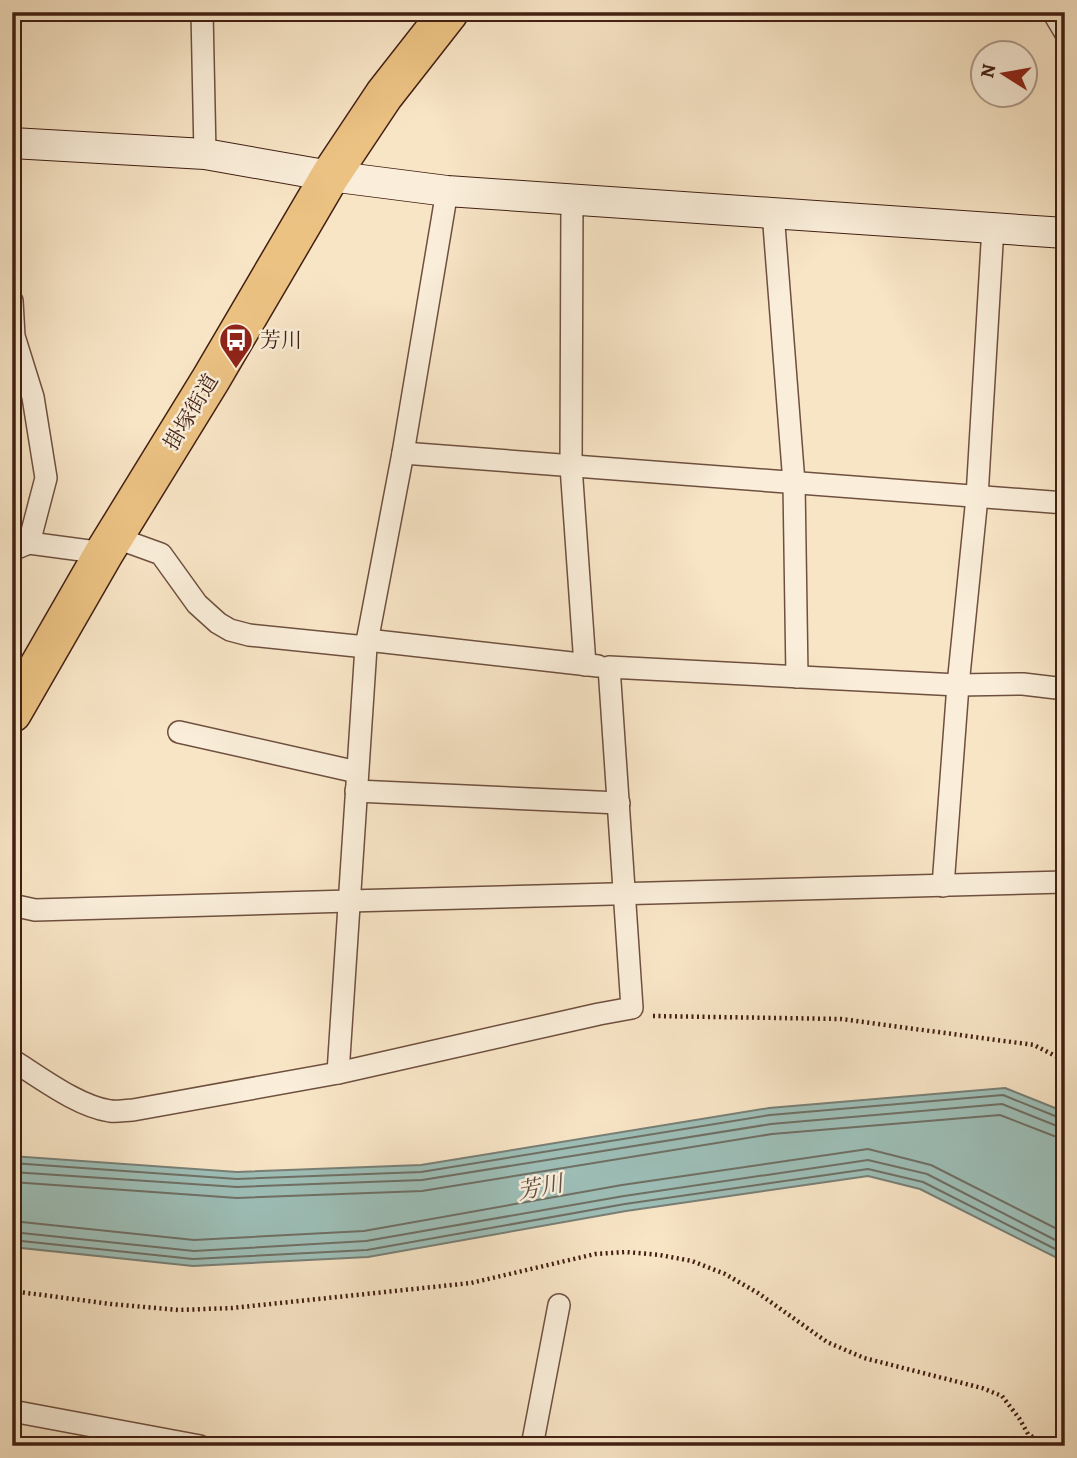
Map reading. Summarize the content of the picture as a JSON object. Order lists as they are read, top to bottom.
{
  "streets": {
    "highway": ["掛塚街道"]
  },
  "water": ["芳川"],
  "places": {
    "bus stop": ["芳川"]
  },
  "north": "left"
}
